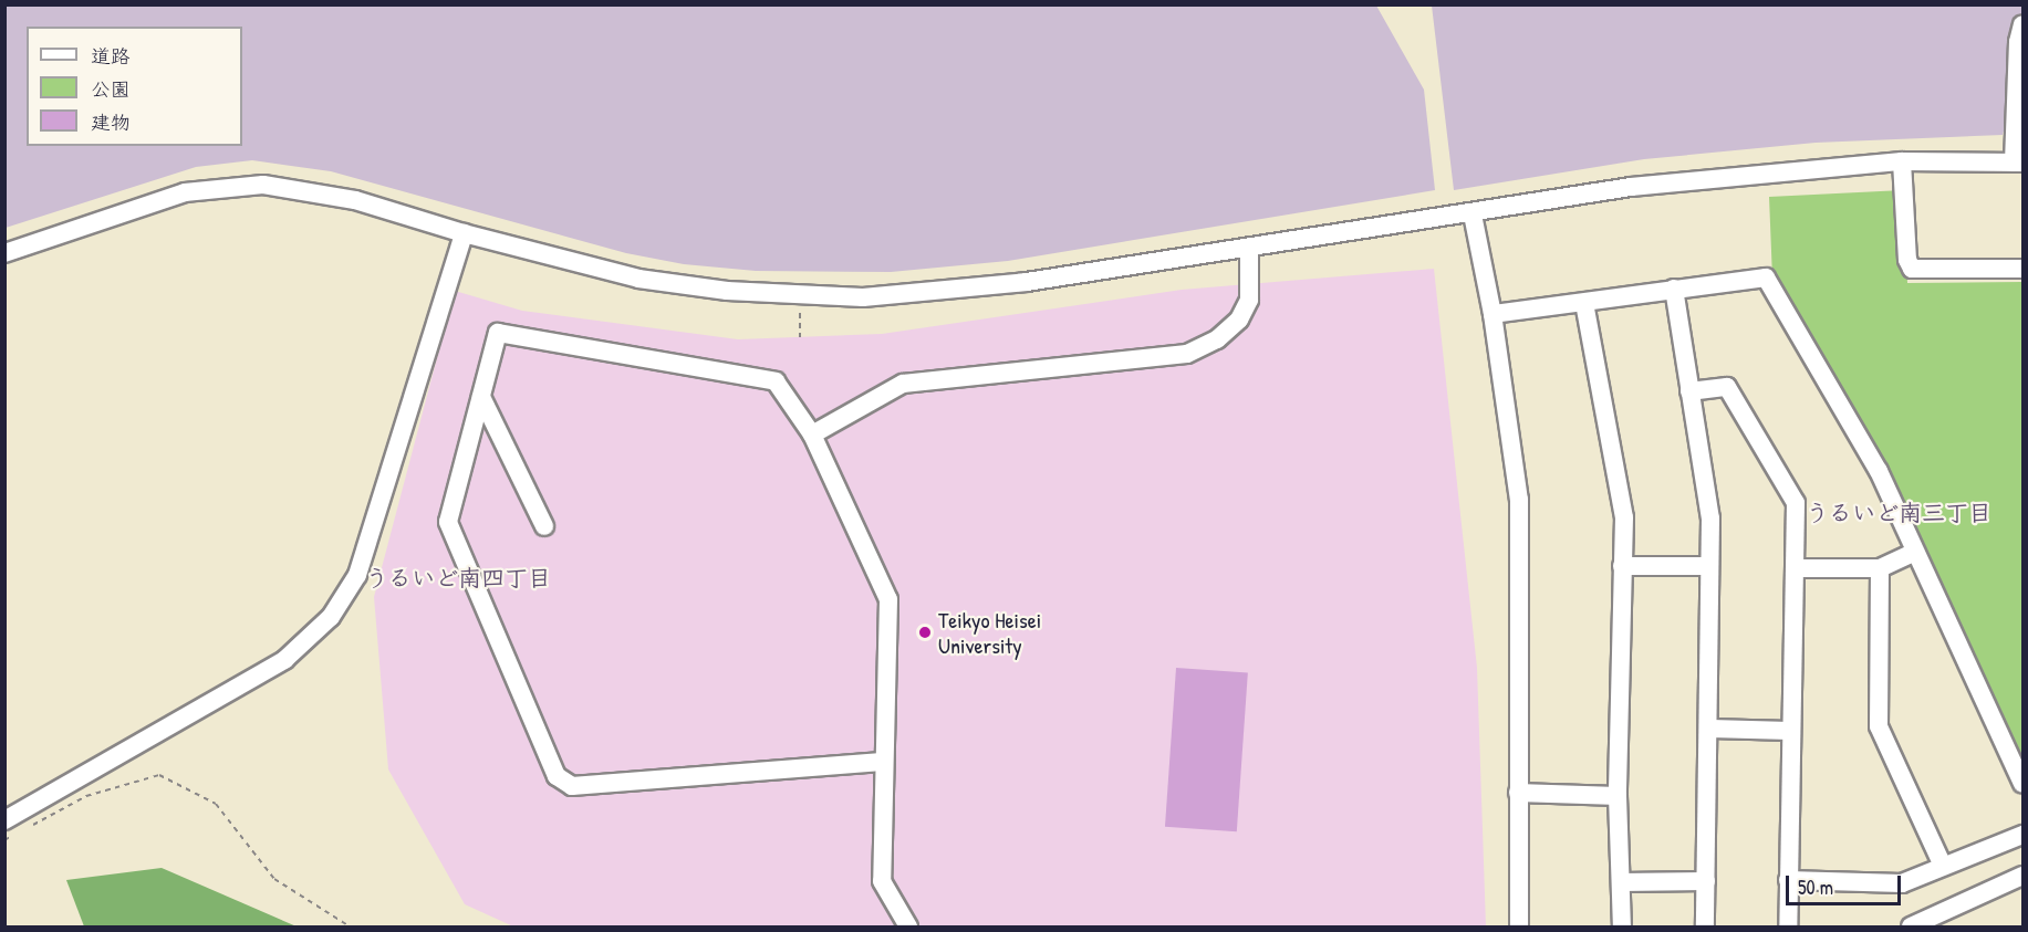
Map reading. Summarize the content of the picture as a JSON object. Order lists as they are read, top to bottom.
{
  "districts": ["うるいど南三丁目", "うるいど南四丁目"],
  "places": ["Teikyo Heisei University"],
  "legend": ["道路", "公園", "建物"],
  "scale_bar": "50 m"
}
